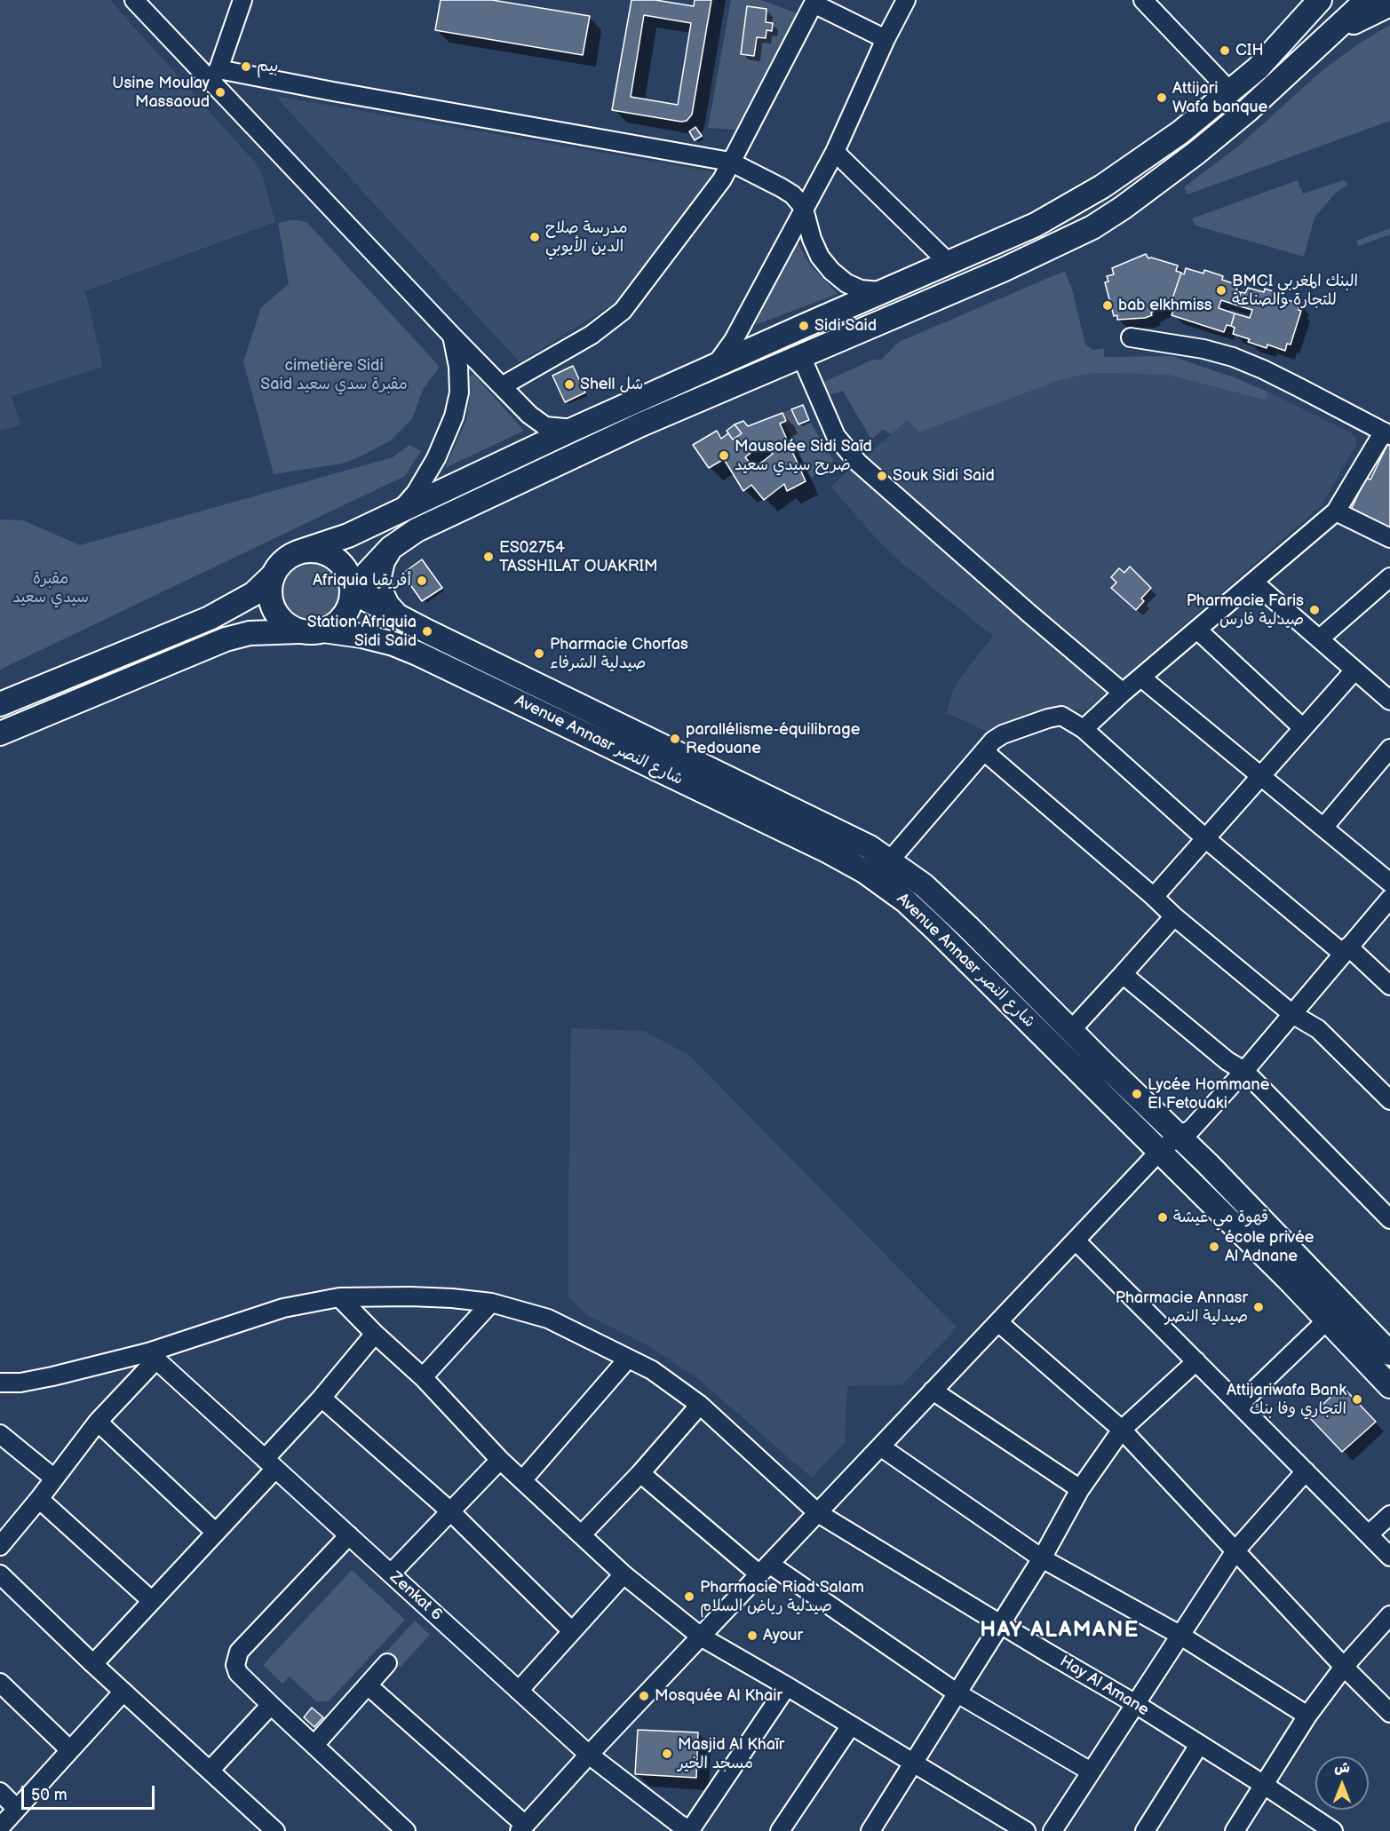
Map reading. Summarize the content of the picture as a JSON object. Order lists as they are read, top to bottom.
{
  "streets": {
    "main road": ["Avenue Annasr شارع النصر"],
    "street": ["Zenkat 6", "Hay Al Amane"]
  },
  "crossings": [
    ["Zenkat 6", "Hay Al Amane"]
  ],
  "districts": ["HAY ALAMANE"],
  "parks": ["cimetière Sidi Said مقبرة سدي سعيد", "مقبرة سيدي سعيد"],
  "places": [
    "CIH",
    "بيم",
    "Usine Moulay Massaoud",
    "Attijari Wafa banque",
    "مدرسة صلاح الدين الأيوبي",
    "BMCI البنك المغربي للتجارة والصناعة",
    "bab elkhmiss",
    "Sidi Said",
    "Shell شل",
    "Mausolée Sidi Saïd ضريح سيدي سعيد",
    "Souk Sidi Said",
    "ES02754 TASSHILAT OUAKRIM",
    "Afriquia أفريقيا",
    "Pharmacie Faris صيدلية فارس",
    "Station Afriquia Sidi Said",
    "Pharmacie Chorfas صيدلية الشرفاء",
    "parallélisme-équilibrage Redouane",
    "Lycée Hommane El Fetouaki",
    "قهوة مي عيشة",
    "école privée Al Adnane",
    "Pharmacie Annasr صيدلية النصر",
    "Attijariwafa Bank التجاري وفا بنك",
    "Pharmacie Riad Salam صيدلية رياض السلام",
    "Ayour",
    "Mosquée Al Khair",
    "Masjid Al Khaïr مسجد الخير"
  ],
  "scale_bar": "50 m",
  "north": "top"
}
